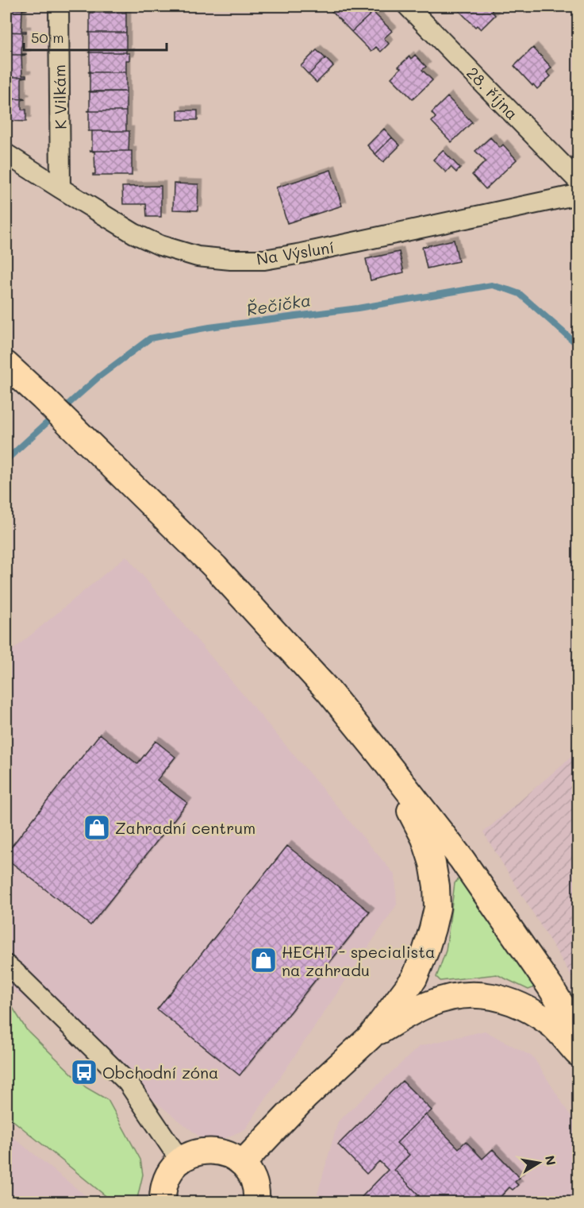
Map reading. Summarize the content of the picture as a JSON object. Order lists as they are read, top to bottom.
{
  "streets": {
    "street": ["28. října", "K Vilkám", "Na Výsluní"]
  },
  "crossings": [
    ["K Vilkám", "Na Výsluní"]
  ],
  "water": ["Řečička"],
  "places": {
    "shop": ["Zahradní centrum", "HECHT - specialista na zahradu"],
    "bus stop": ["Obchodní zóna"]
  },
  "scale_bar": "50 m",
  "north": "right"
}
